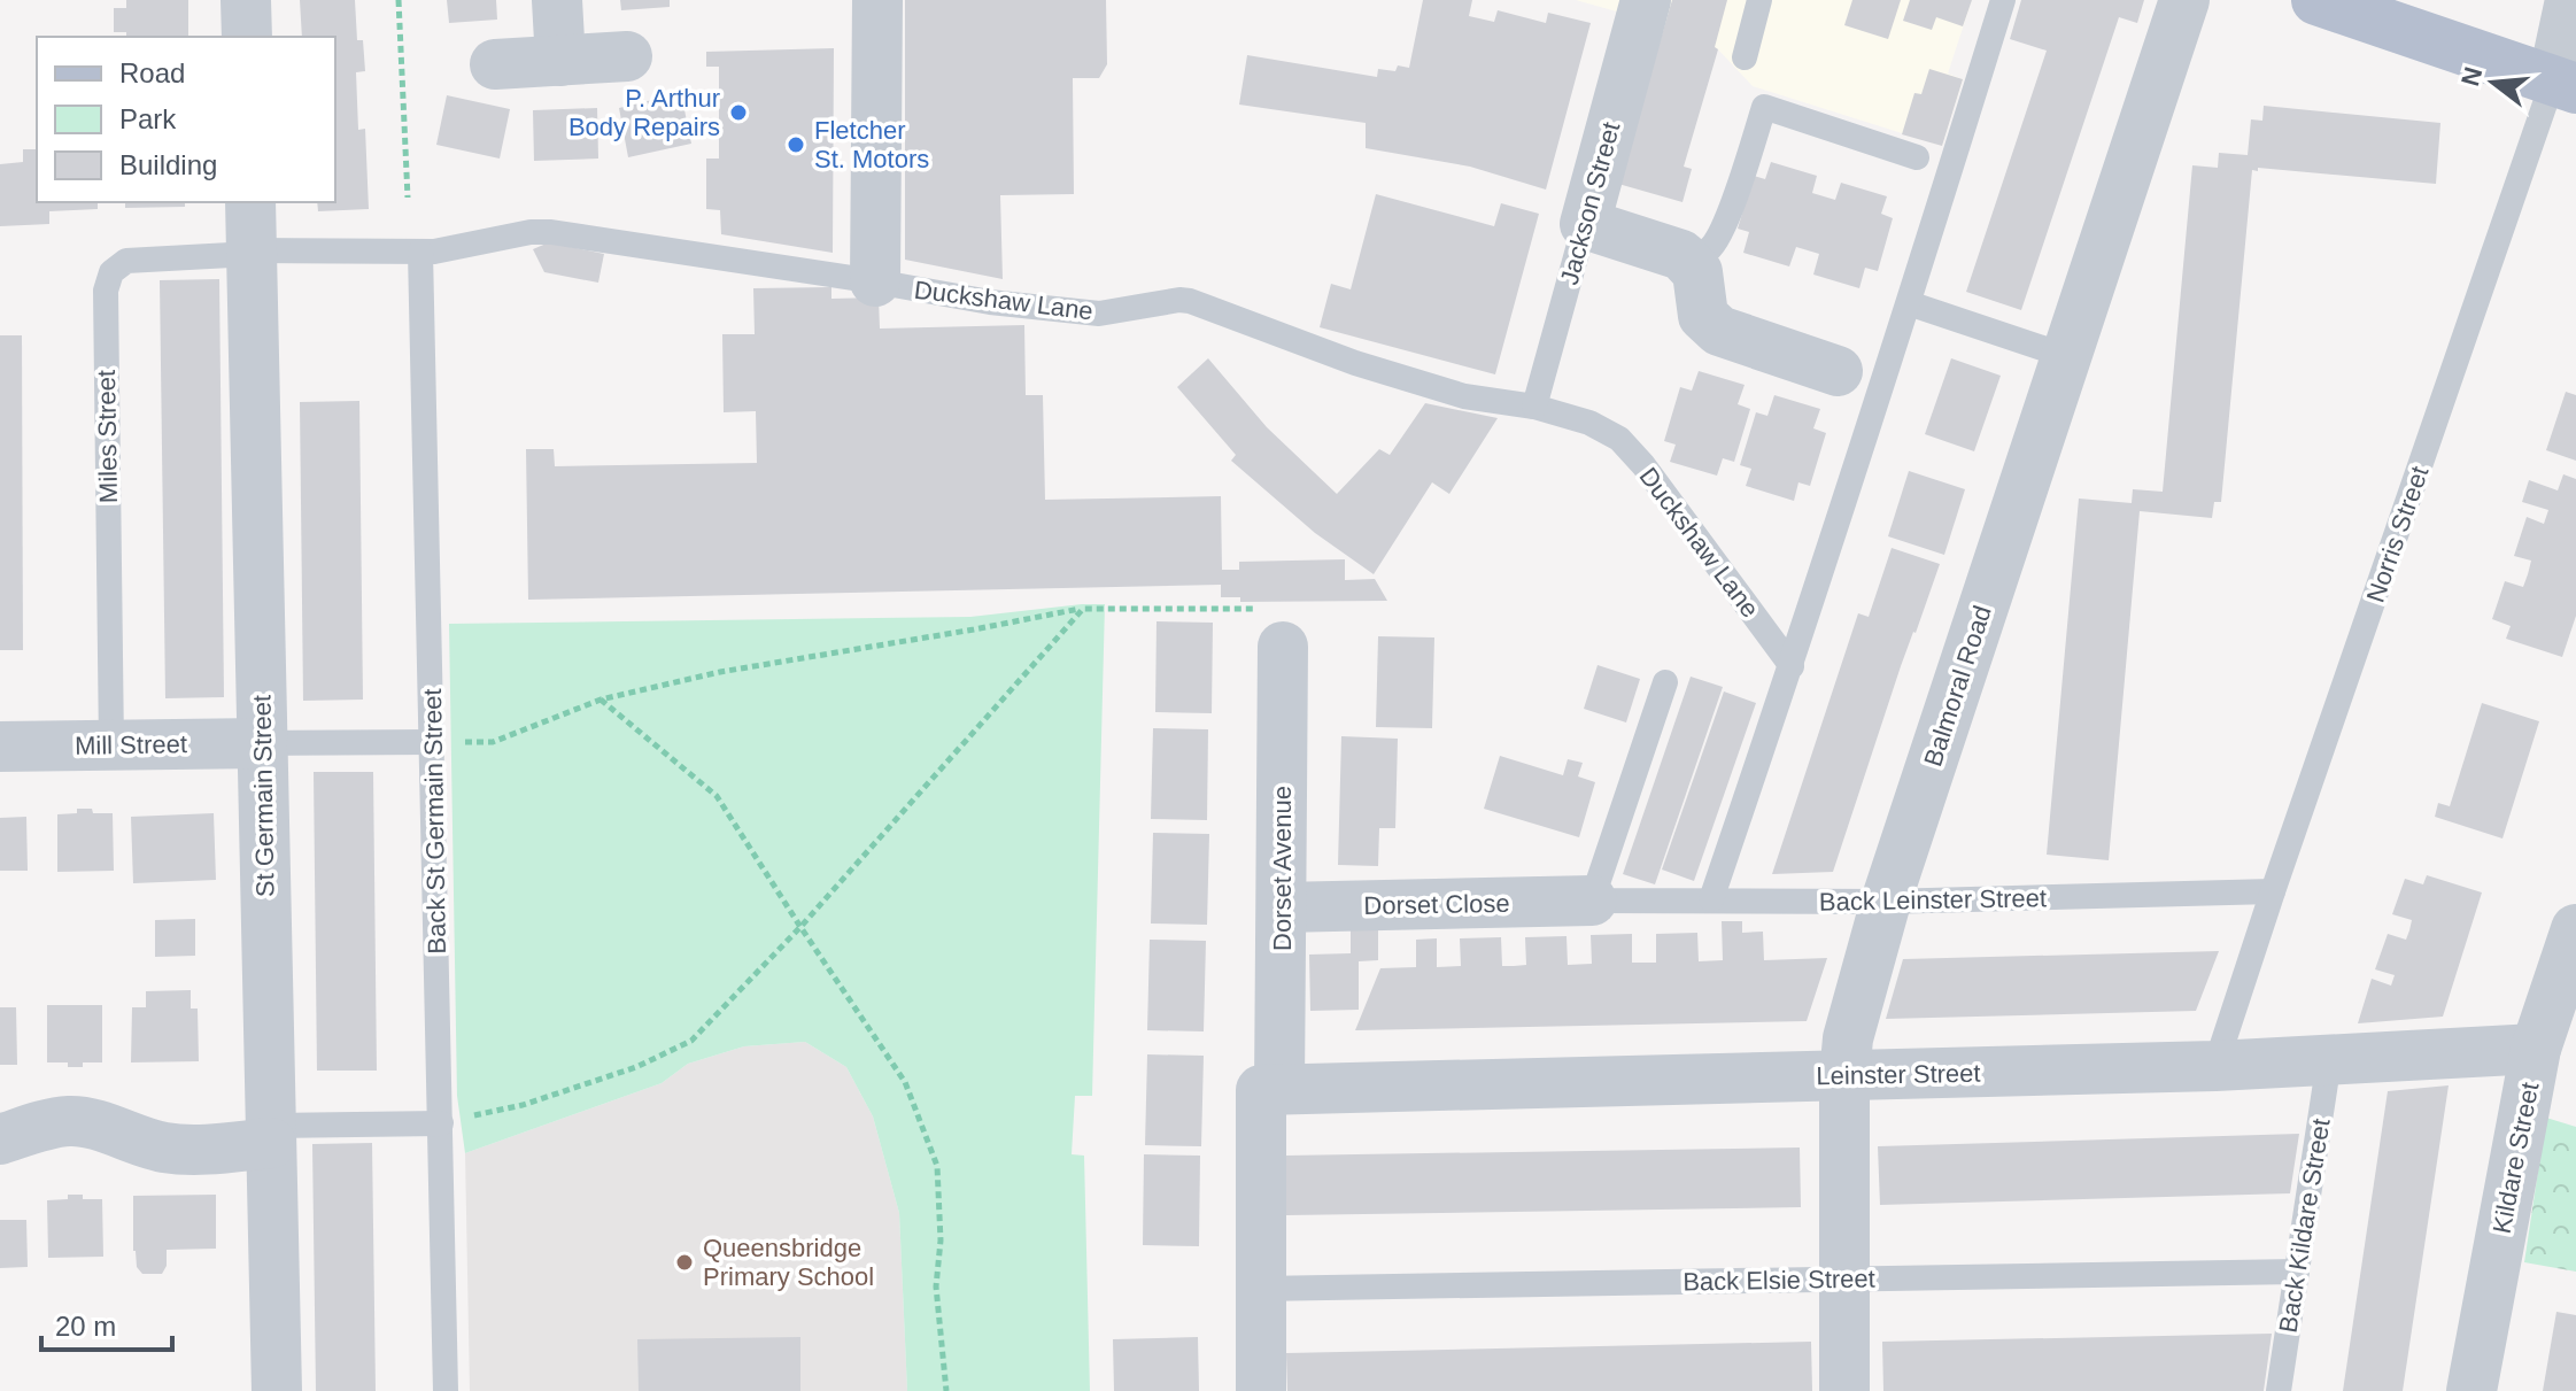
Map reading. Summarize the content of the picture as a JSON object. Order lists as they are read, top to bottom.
{
  "streets": {
    "street": [
      "Jackson Street",
      "Norris Street",
      "Balmoral Road",
      "Mill Street",
      "St Germain Street",
      "Dorset Avenue",
      "Dorset Close",
      "Leinster Street",
      "Kildare Street"
    ],
    "lane": [
      "Duckshaw Lane",
      "Miles Street",
      "Back St Germain Street",
      "Back Leinster Street",
      "Back Kildare Street",
      "Back Elsie Street"
    ]
  },
  "crossings": [
    ["Jackson Street", "Duckshaw Lane"],
    ["Duckshaw Lane", "Miles Street"],
    ["Duckshaw Lane", "St Germain Street"],
    ["Duckshaw Lane", "Back St Germain Street"],
    ["Miles Street", "Mill Street"],
    ["Miles Street", "St Germain Street"],
    ["Norris Street", "Back Leinster Street"],
    ["Norris Street", "Leinster Street"],
    ["Balmoral Road", "Back Leinster Street"],
    ["Balmoral Road", "Leinster Street"],
    ["Balmoral Road", "Back Elsie Street"],
    ["Mill Street", "St Germain Street"],
    ["Dorset Avenue", "Dorset Close"],
    ["Dorset Avenue", "Leinster Street"],
    ["Dorset Avenue", "Back Elsie Street"],
    ["Back Leinster Street", "Dorset Close"],
    ["Leinster Street", "Kildare Street"],
    ["Leinster Street", "Back Kildare Street"],
    ["Back Kildare Street", "Back Elsie Street"]
  ],
  "places": ["P. Arthur Body Repairs", "Fletcher St. Motors", "Queensbridge Primary School"],
  "legend": ["Road", "Park", "Building"],
  "scale_bar": "20 m",
  "north": "left"
}
